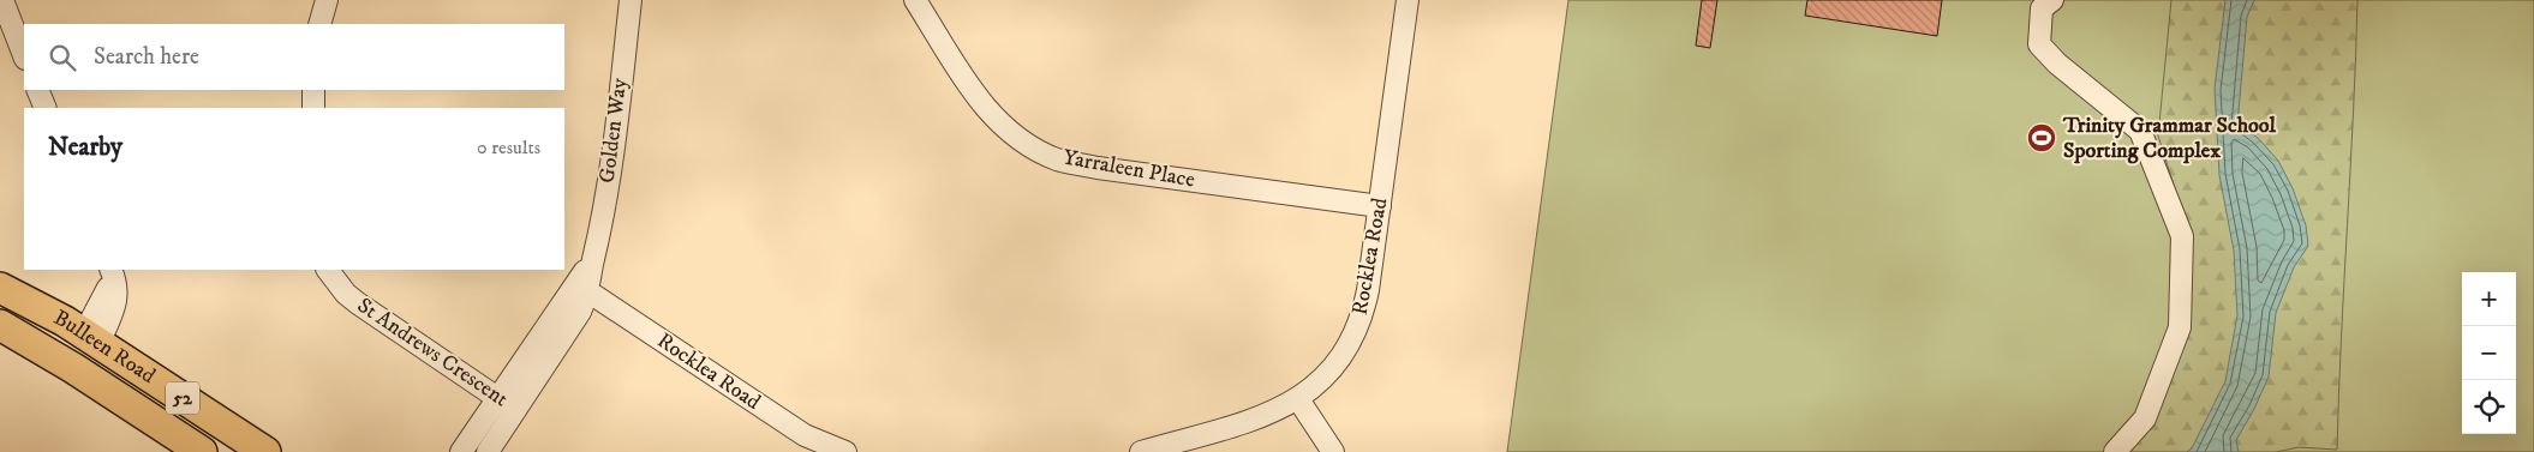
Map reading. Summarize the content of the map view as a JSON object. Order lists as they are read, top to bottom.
{
  "streets": {
    "highway": ["Bulleen Road", "52"],
    "street": [
      "Golden Way",
      "Yarraleen Place",
      "Rocklea Road",
      "St Andrews Crescent"
    ]
  },
  "crossings": [
    ["Golden Way", "Rocklea Road"],
    ["Golden Way", "St Andrews Crescent"],
    ["Yarraleen Place", "Rocklea Road"]
  ],
  "places": {
    "sports": ["Trinity Grammar School Sporting Complex"]
  },
  "page": {
    "search": "Search here",
    "heading": ["Nearby", "0 results"],
    "map_buttons": ["+", "−"]
  }
}
